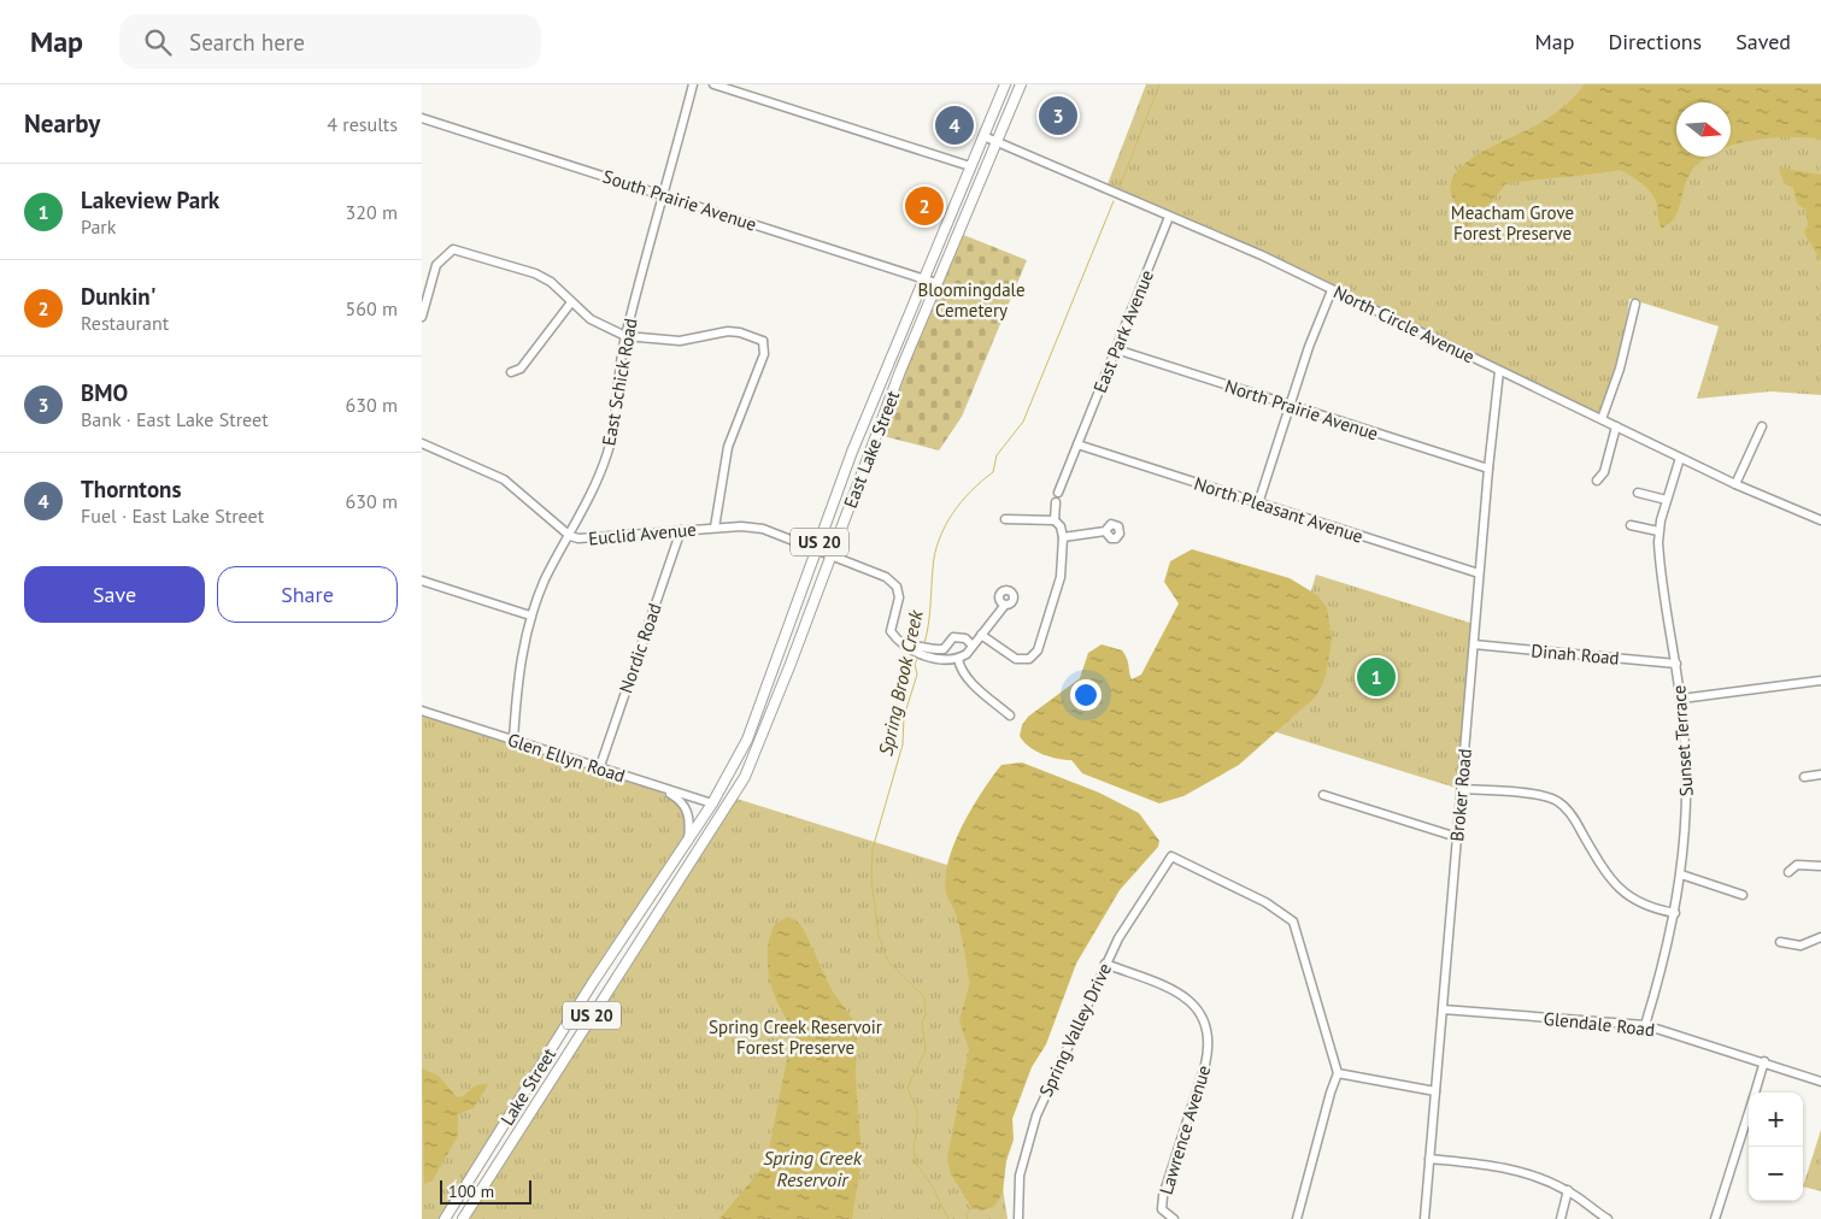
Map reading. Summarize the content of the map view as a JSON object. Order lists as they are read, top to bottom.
{
  "streets": {
    "main road": ["East Lake Street", "US 20", "Lake Street"],
    "street": [
      "South Prairie Avenue",
      "North Circle Avenue",
      "East Park Avenue",
      "East Schick Road",
      "North Prairie Avenue",
      "North Pleasant Avenue",
      "Euclid Avenue",
      "Nordic Road",
      "Dinah Road",
      "Sunset Terrace",
      "Glen Ellyn Road",
      "Broker Road",
      "Glendale Road",
      "Spring Valley Drive",
      "Lawrence Avenue"
    ]
  },
  "crossings": [
    ["South Prairie Avenue", "East Schick Road"],
    ["South Prairie Avenue", "East Lake Street"],
    ["North Circle Avenue", "East Park Avenue"],
    ["North Circle Avenue", "East Lake Street"],
    ["North Circle Avenue", "Sunset Terrace"],
    ["North Circle Avenue", "Broker Road"],
    ["East Park Avenue", "North Prairie Avenue"],
    ["East Park Avenue", "North Pleasant Avenue"],
    ["East Schick Road", "Euclid Avenue"],
    ["East Schick Road", "Glen Ellyn Road"],
    ["North Prairie Avenue", "Broker Road"],
    ["East Lake Street", "Euclid Avenue"],
    ["East Lake Street", "Glen Ellyn Road"],
    ["East Lake Street", "Lake Street"],
    ["North Pleasant Avenue", "Broker Road"],
    ["Euclid Avenue", "Nordic Road"],
    ["Nordic Road", "Glen Ellyn Road"],
    ["Dinah Road", "Sunset Terrace"],
    ["Dinah Road", "Broker Road"],
    ["Sunset Terrace", "Glendale Road"],
    ["Glen Ellyn Road", "Lake Street"],
    ["Broker Road", "Glendale Road"],
    ["Spring Valley Drive", "Lawrence Avenue"]
  ],
  "water": ["Spring Brook Creek", "Spring Creek Reservoir"],
  "parks": ["Meacham Grove Forest Preserve", "Bloomingdale Cemetery", "Spring Creek Reservoir Forest Preserve"],
  "scale_bar": "100 m",
  "north": "right",
  "page": {
    "header": "Map",
    "search": "Search here",
    "nav": ["Map", "Directions", "Saved"],
    "heading": ["Nearby", "4 results"],
    "pins": [
      "3",
      "4",
      "2",
      "1"
    ],
    "list": [
      {
        "mark": "1",
        "name": "Lakeview Park",
        "note": "Park",
        "value": "320 m"
      },
      {
        "mark": "2",
        "name": "Dunkin'",
        "note": "Restaurant",
        "value": "560 m"
      },
      {
        "mark": "3",
        "name": "BMO",
        "note": "Bank · East Lake Street",
        "value": "630 m"
      },
      {
        "mark": "4",
        "name": "Thorntons",
        "note": "Fuel · East Lake Street",
        "value": "630 m"
      }
    ],
    "buttons": ["Save", "Share"],
    "map_buttons": ["+", "−"],
    "scale": "100 m"
  }
}
